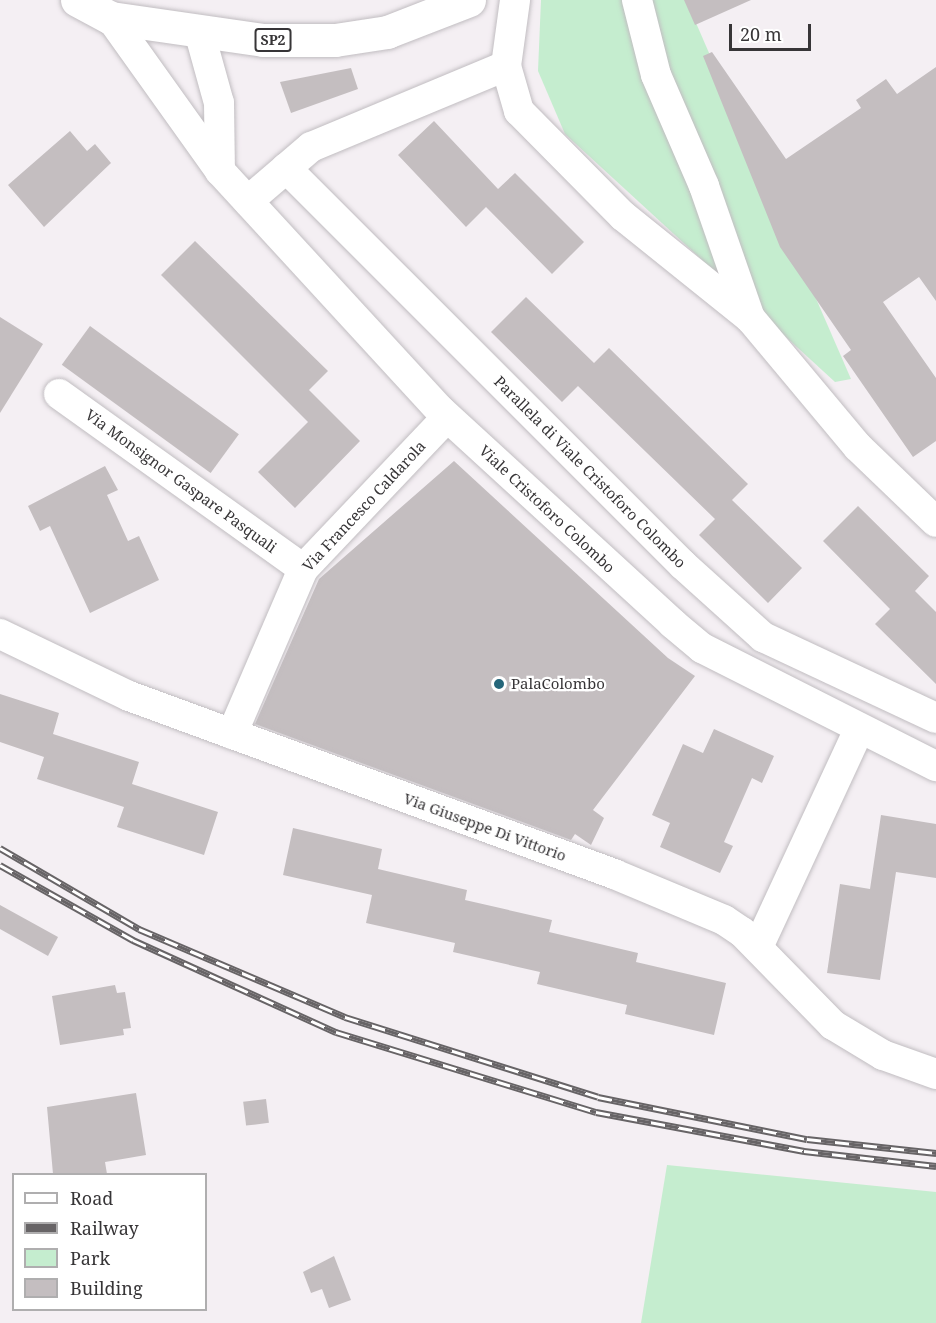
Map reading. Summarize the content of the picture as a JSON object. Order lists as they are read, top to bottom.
{
  "streets": {
    "main road": ["SP2"],
    "street": [
      "Parallela di Viale Cristoforo Colombo",
      "Via Monsignor Gaspare Pasquali",
      "Via Francesco Caldarola",
      "Viale Cristoforo Colombo",
      "Via Giuseppe Di Vittorio"
    ]
  },
  "crossings": [
    ["SP2", "Viale Cristoforo Colombo"],
    ["Via Monsignor Gaspare Pasquali", "Via Francesco Caldarola"],
    ["Via Francesco Caldarola", "Viale Cristoforo Colombo"],
    ["Via Francesco Caldarola", "Via Giuseppe Di Vittorio"]
  ],
  "places": ["PalaColombo"],
  "legend": [
    "Road",
    "Railway",
    "Park",
    "Building"
  ],
  "scale_bar": "20 m"
}
